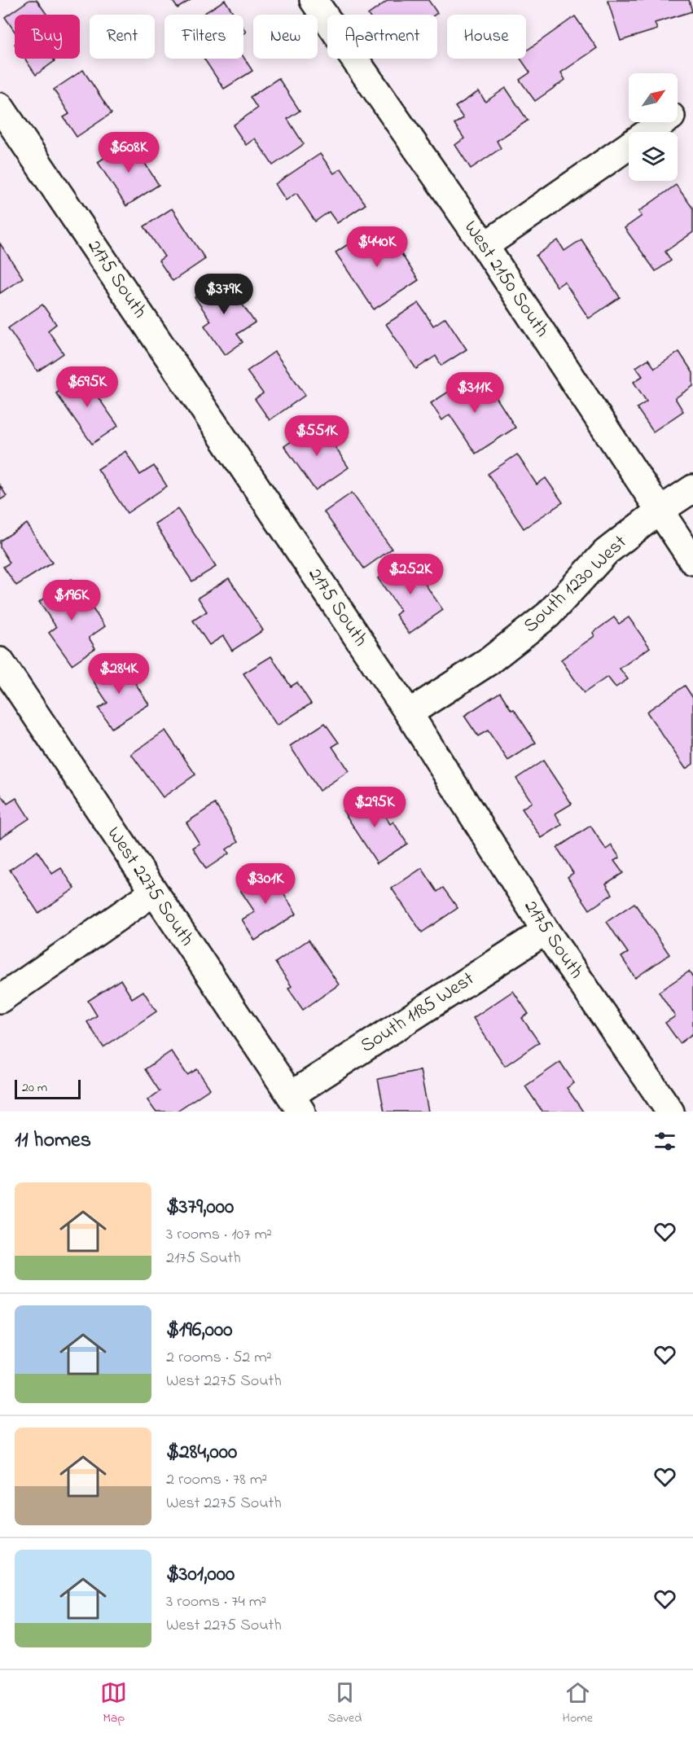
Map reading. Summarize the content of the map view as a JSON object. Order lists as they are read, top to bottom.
{
  "streets": {
    "street": [
      "2175 South",
      "West 2150 South",
      "South 1230 West",
      "West 2275 South",
      "South 1185 West"
    ]
  },
  "crossings": [
    ["2175 South", "South 1230 West"],
    ["2175 South", "South 1185 West"],
    ["West 2150 South", "South 1230 West"],
    ["West 2275 South", "South 1185 West"]
  ],
  "scale_bar": "20 m",
  "north": "top right",
  "page": {
    "chip": [
      "Buy",
      "Rent",
      "Filters",
      "New",
      "Apartment",
      "House"
    ],
    "price": [
      "$608K",
      "$440K",
      "$379K",
      "$695K",
      "$311K",
      "$551K",
      "$252K",
      "$196K",
      "$284K",
      "$295K",
      "$301K"
    ],
    "scale": "20 m",
    "heading": "11 homes",
    "list": [
      {
        "name": "$379,000",
        "note": "3 rooms · 107 m² · 2175 South"
      },
      {
        "name": "$196,000",
        "note": "2 rooms · 52 m² · West 2275 South"
      },
      {
        "name": "$284,000",
        "note": "2 rooms · 78 m² · West 2275 South"
      },
      {
        "name": "$301,000",
        "note": "3 rooms · 74 m² · West 2275 South"
      }
    ],
    "tabs": ["Map", "Saved", "Home"]
  }
}
